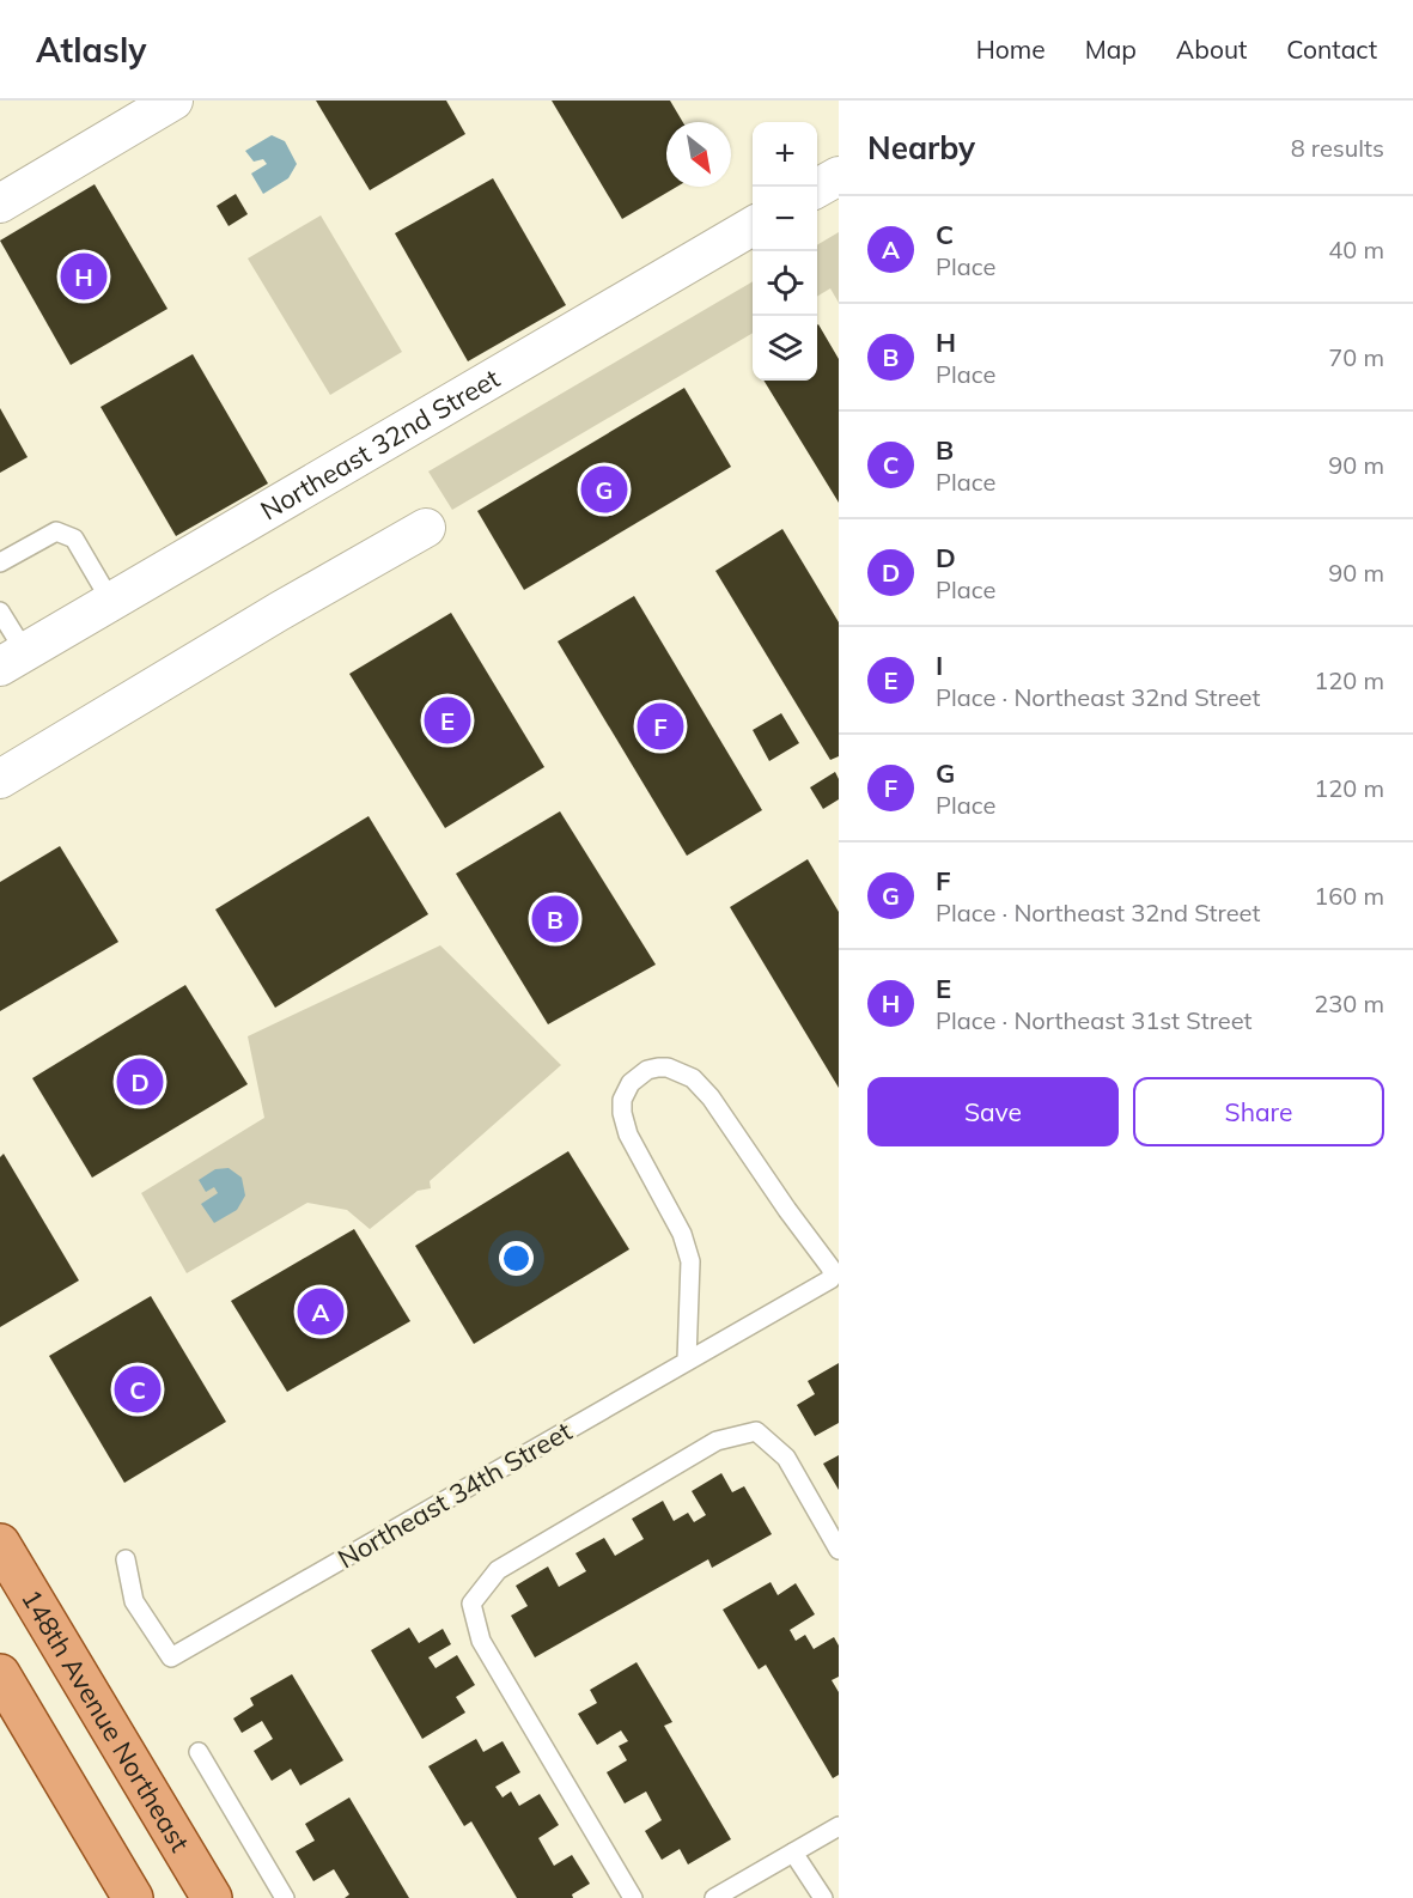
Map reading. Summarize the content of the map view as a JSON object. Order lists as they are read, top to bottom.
{
  "streets": {
    "main road": ["148th Avenue Northeast"],
    "street": ["Northeast 32nd Street"],
    "lane": ["Northeast 34th Street"]
  },
  "north": "bottom right",
  "page": {
    "header": "Atlasly",
    "nav": [
      "Home",
      "Map",
      "About",
      "Contact"
    ],
    "heading": ["Nearby", "8 results"],
    "map_buttons": ["+", "−"],
    "list": [
      {
        "mark": "A",
        "name": "C",
        "note": "Place",
        "value": "40 m"
      },
      {
        "mark": "B",
        "name": "H",
        "note": "Place",
        "value": "70 m"
      },
      {
        "mark": "C",
        "name": "B",
        "note": "Place",
        "value": "90 m"
      },
      {
        "mark": "D",
        "name": "D",
        "note": "Place",
        "value": "90 m"
      },
      {
        "mark": "E",
        "name": "I",
        "note": "Place · Northeast 32nd Street",
        "value": "120 m"
      },
      {
        "mark": "F",
        "name": "G",
        "note": "Place",
        "value": "120 m"
      },
      {
        "mark": "G",
        "name": "F",
        "note": "Place · Northeast 32nd Street",
        "value": "160 m"
      },
      {
        "mark": "H",
        "name": "E",
        "note": "Place · Northeast 31st Street",
        "value": "230 m"
      }
    ],
    "pins": [
      "H",
      "G",
      "E",
      "F",
      "B",
      "D",
      "A",
      "C"
    ],
    "buttons": ["Save", "Share"]
  }
}
